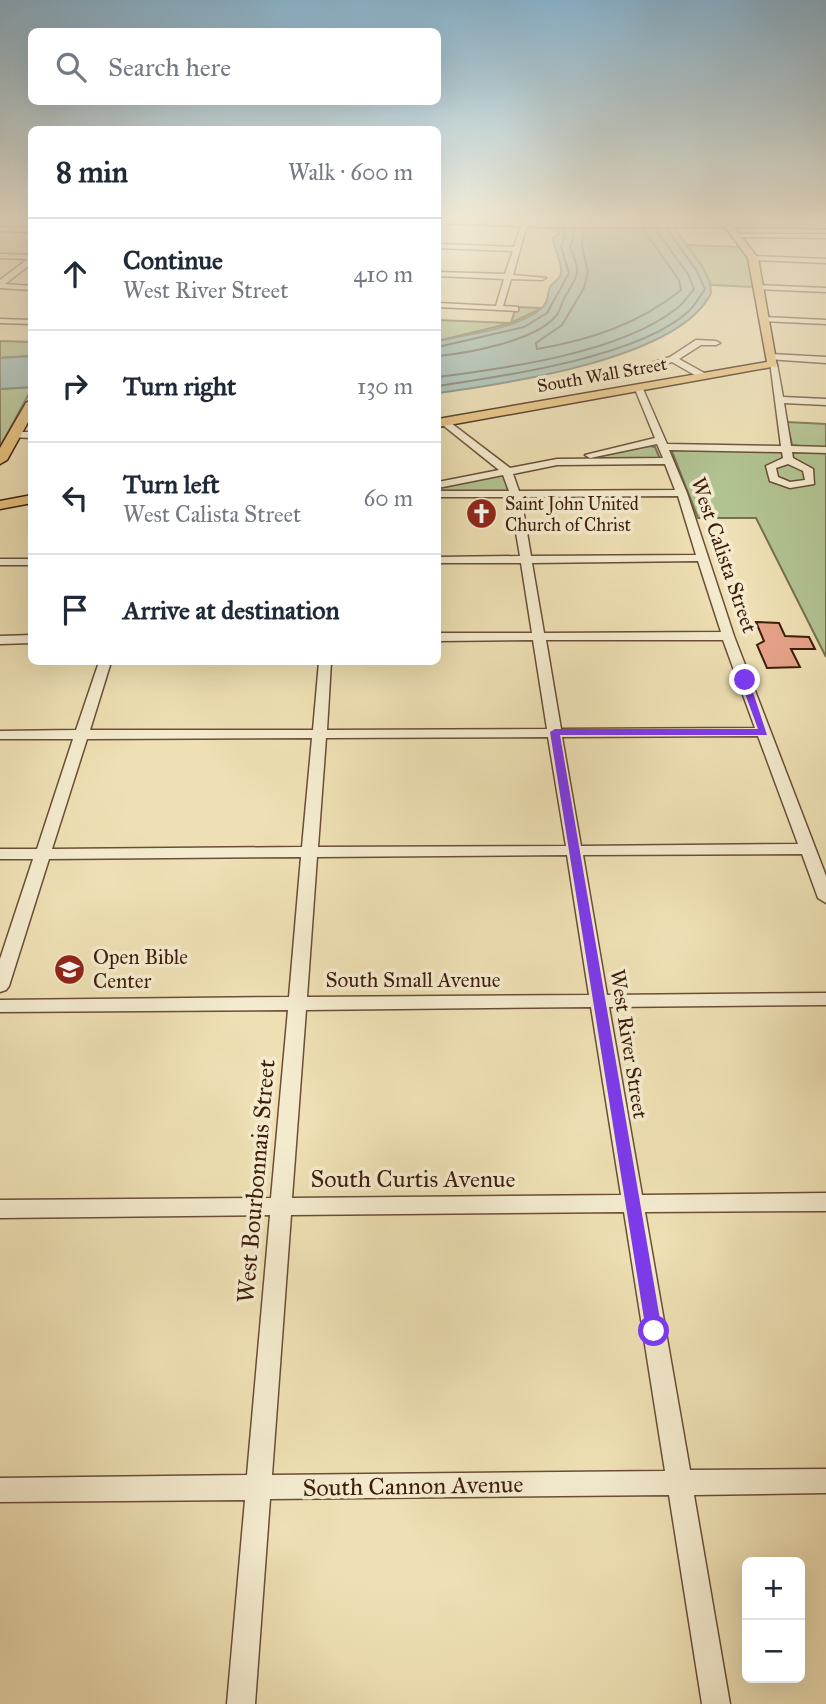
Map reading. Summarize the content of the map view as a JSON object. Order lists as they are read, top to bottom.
{
  "streets": {
    "main road": ["South Wall Street"],
    "street": [
      "West Calista Street",
      "South Small Avenue",
      "West River Street",
      "South Curtis Avenue",
      "West Bourbonnais Street",
      "South Cannon Avenue"
    ]
  },
  "crossings": [
    ["South Wall Street", "West Calista Street"],
    ["South Small Avenue", "West River Street"],
    ["South Small Avenue", "West Bourbonnais Street"],
    ["West River Street", "South Curtis Avenue"],
    ["West River Street", "South Cannon Avenue"],
    ["South Curtis Avenue", "West Bourbonnais Street"],
    ["West Bourbonnais Street", "South Cannon Avenue"]
  ],
  "places": {
    "church": ["Saint John United Church of Christ"],
    "school or university": ["Open Bible Center"]
  },
  "page": {
    "search": "Search here",
    "heading": ["8 min", "Walk · 600 m"],
    "list": [
      ["Continue", "West River Street", "410 m"],
      ["Turn right", "130 m"],
      ["Turn left", "West Calista Street", "60 m"],
      "Arrive at destination"
    ],
    "map_buttons": ["+", "−"]
  }
}
